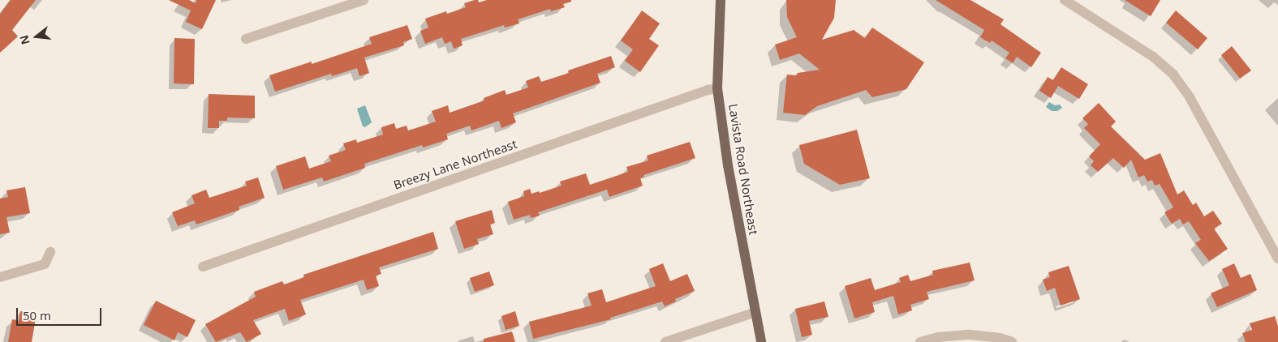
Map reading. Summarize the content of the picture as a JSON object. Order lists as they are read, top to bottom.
{
  "streets": {
    "main road": ["Lavista Road Northeast"],
    "street": ["Breezy Lane Northeast"]
  },
  "crossings": [
    ["Breezy Lane Northeast", "Lavista Road Northeast"]
  ],
  "scale_bar": "50 m",
  "north": "left"
}
